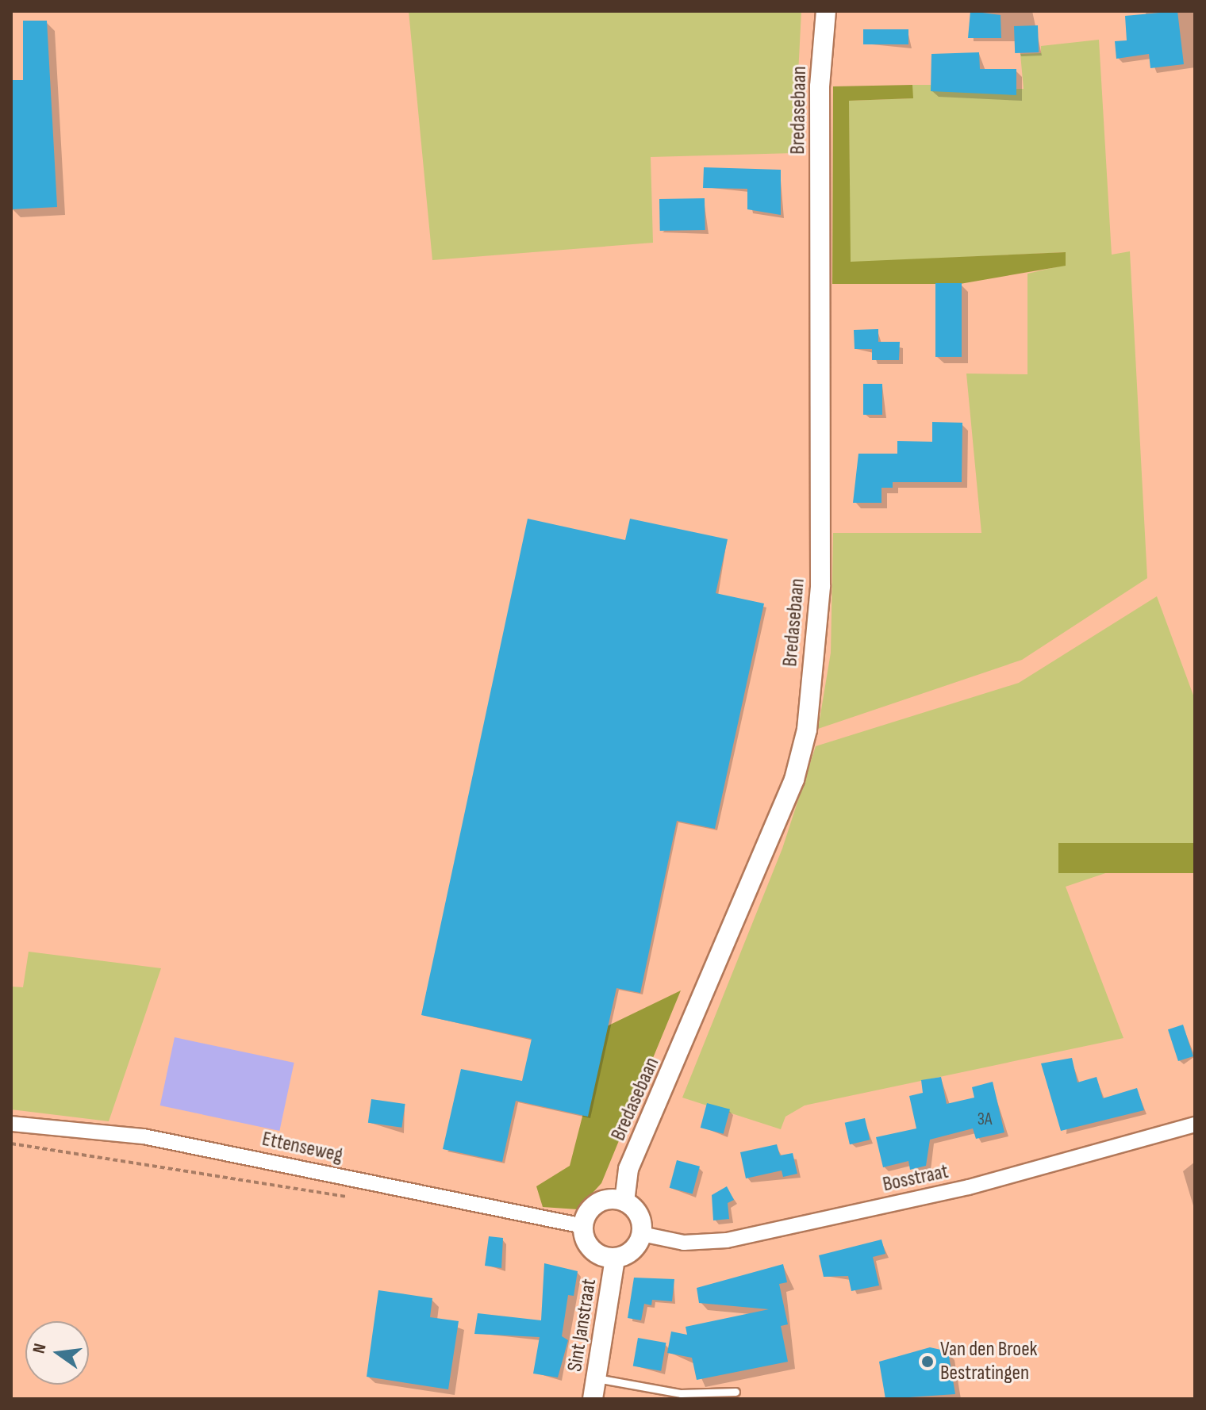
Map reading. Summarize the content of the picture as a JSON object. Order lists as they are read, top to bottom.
{
  "streets": {
    "street": [
      "Bredasebaan",
      "Ettenseweg",
      "Bosstraat",
      "Sint Janstraat"
    ]
  },
  "crossings": [
    ["Bredasebaan", "Ettenseweg"],
    ["Bredasebaan", "Bosstraat"],
    ["Bredasebaan", "Sint Janstraat"],
    ["Ettenseweg", "Bosstraat"],
    ["Ettenseweg", "Sint Janstraat"],
    ["Bosstraat", "Sint Janstraat"]
  ],
  "places": ["Van den Broek Bestratingen"],
  "house_numbers": ["3A"],
  "north": "left"
}
